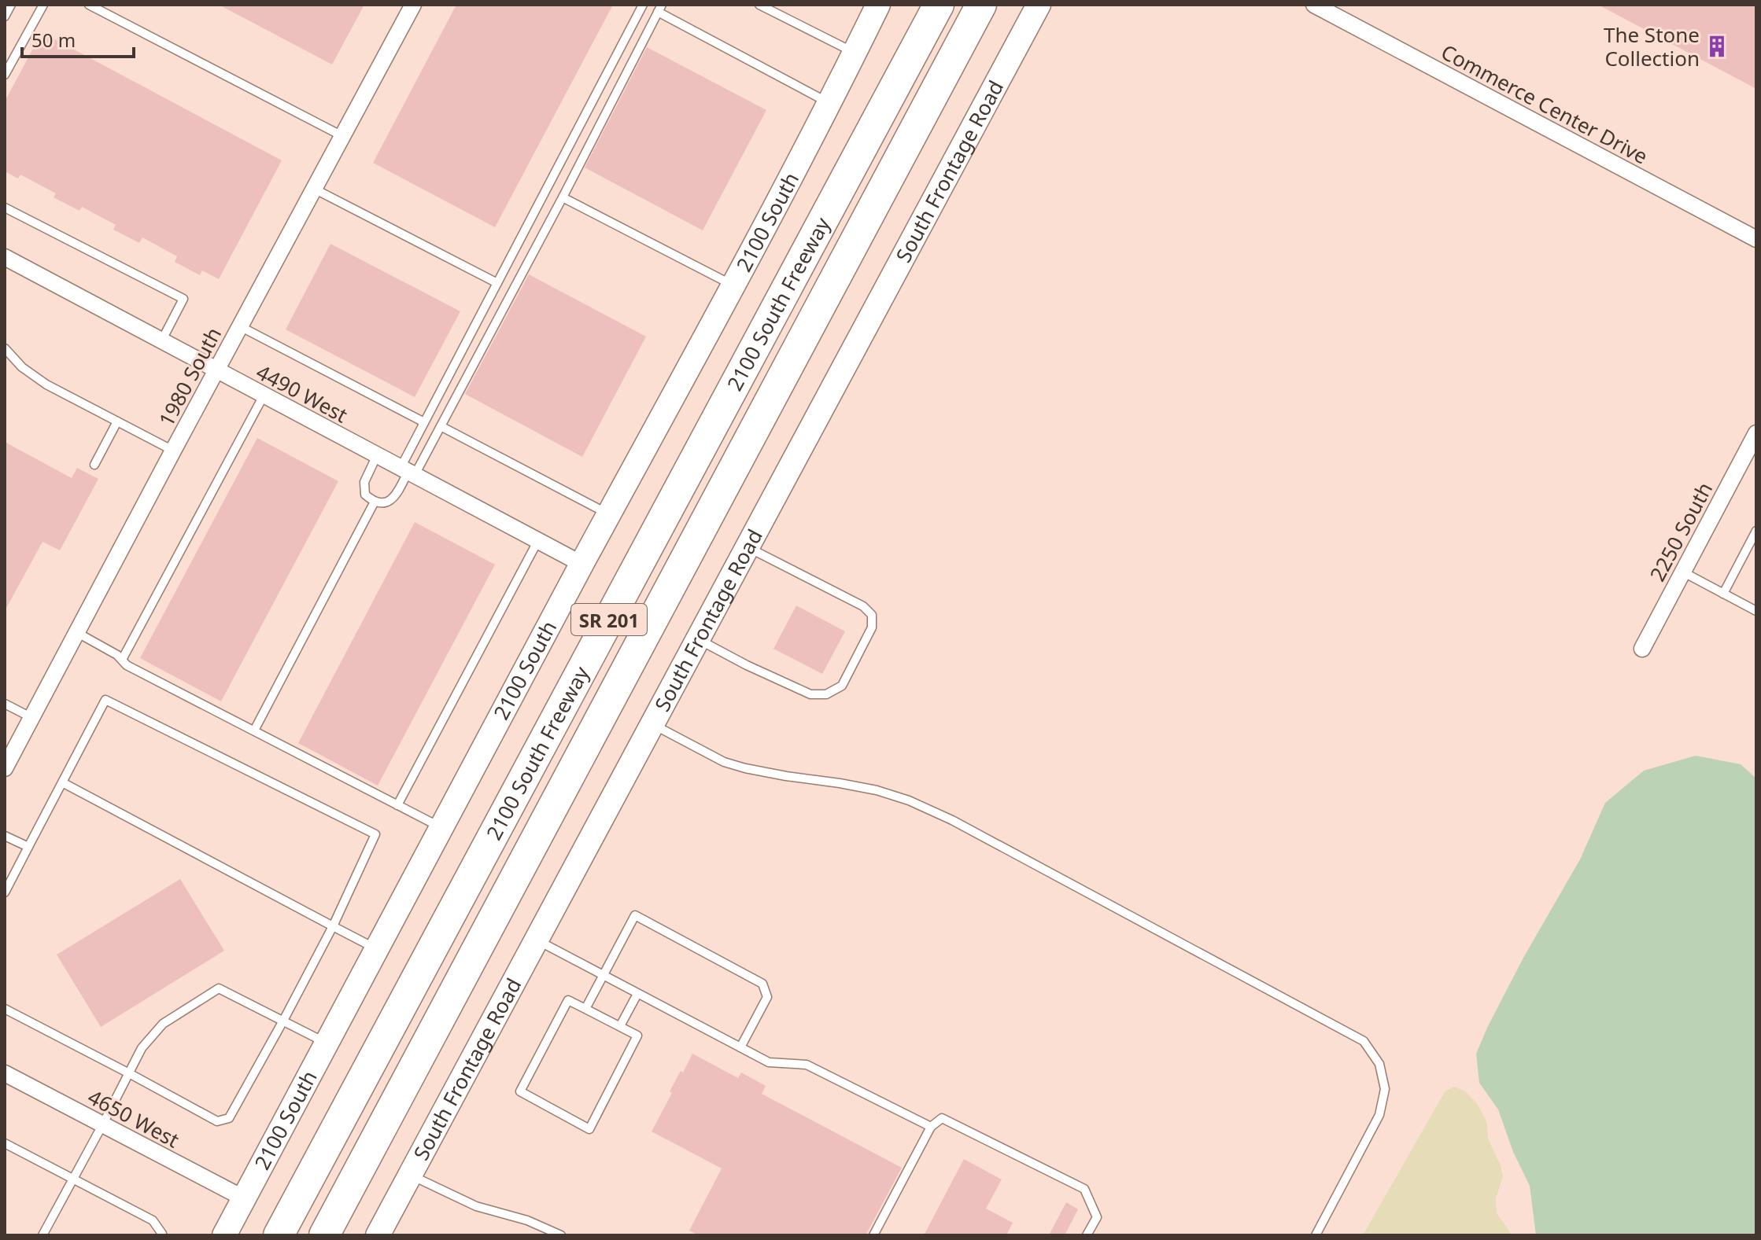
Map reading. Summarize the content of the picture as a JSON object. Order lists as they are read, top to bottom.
{
  "streets": {
    "highway": ["2100 South Freeway", "SR 201"],
    "street": [
      "Commerce Center Drive",
      "South Frontage Road",
      "2100 South",
      "1980 South",
      "4490 West",
      "2250 South",
      "4650 West"
    ]
  },
  "crossings": [
    ["2100 South", "4490 West"],
    ["2100 South", "4650 West"],
    ["1980 South", "4490 West"]
  ],
  "places": {
    "building": ["The Stone Collection"]
  },
  "scale_bar": "50 m"
}
